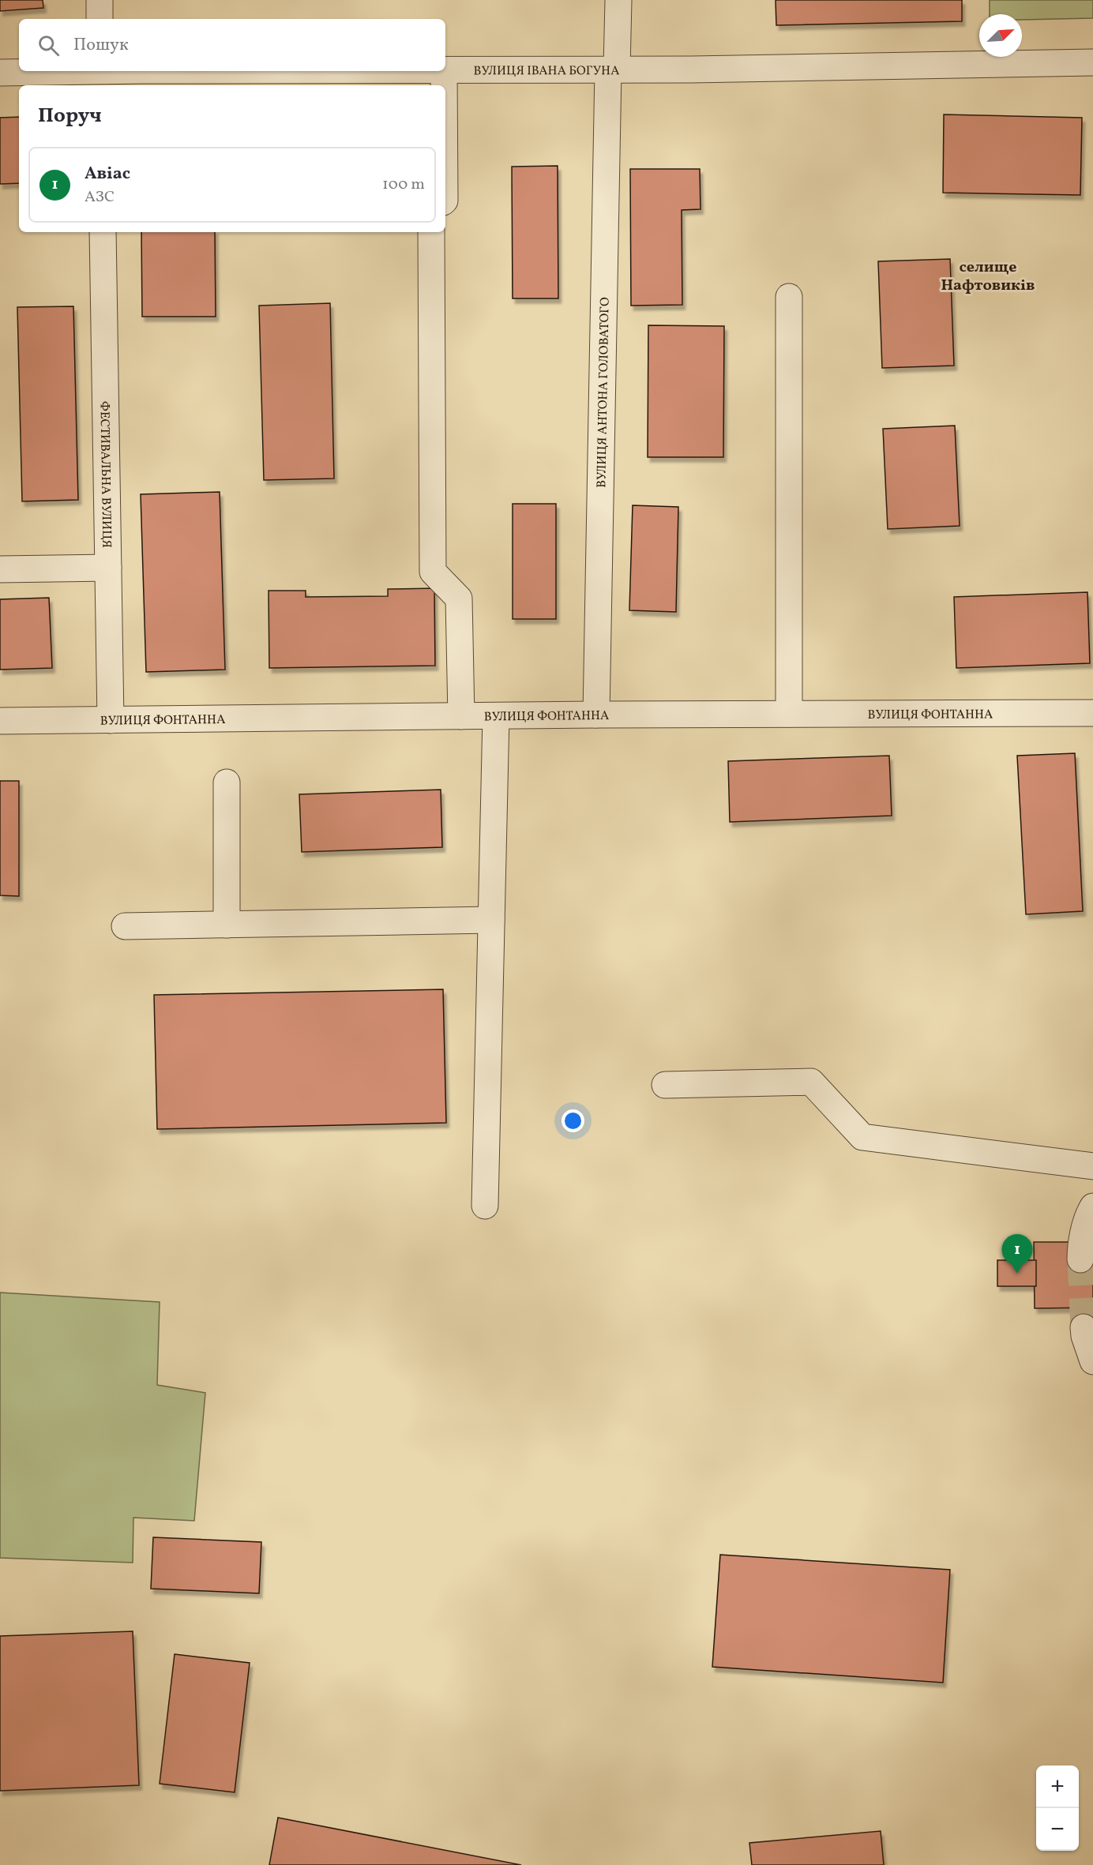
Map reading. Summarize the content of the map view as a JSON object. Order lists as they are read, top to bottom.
{
  "streets": {
    "street": [
      "ВУЛИЦЯ ІВАНА БОГУНА",
      "ВУЛИЦЯ АНТОНА ГОЛОВАТОГО",
      "ФЕСТИВАЛЬНА ВУЛИЦЯ",
      "ВУЛИЦЯ ФОНТАННА"
    ]
  },
  "crossings": [
    ["ВУЛИЦЯ ІВАНА БОГУНА", "ВУЛИЦЯ АНТОНА ГОЛОВАТОГО"],
    ["ВУЛИЦЯ АНТОНА ГОЛОВАТОГО", "ВУЛИЦЯ ФОНТАННА"],
    ["ФЕСТИВАЛЬНА ВУЛИЦЯ", "ВУЛИЦЯ ФОНТАННА"]
  ],
  "districts": ["селище Нафтовиків"],
  "north": "top right",
  "page": {
    "search": "Пошук",
    "heading": "Поруч",
    "list": [
      {
        "mark": "1",
        "name": "Авіас",
        "note": "АЗС",
        "value": "100 m"
      }
    ],
    "pins": "1",
    "map_buttons": ["+", "−"]
  }
}
